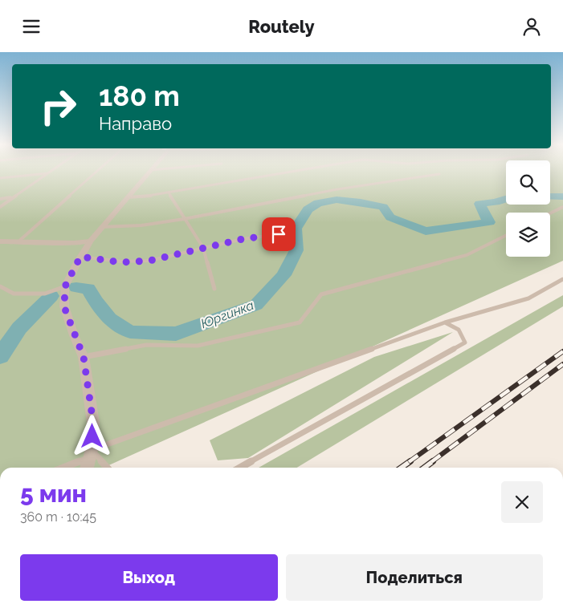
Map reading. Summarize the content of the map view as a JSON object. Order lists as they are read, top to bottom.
{
  "water": ["Юргинка"],
  "page": {
    "header": "Routely",
    "turn": ["180 m", "Направо"],
    "heading": ["5 мин", "360 m · 10:45"],
    "buttons": ["Выход", "Поделиться"]
  }
}
